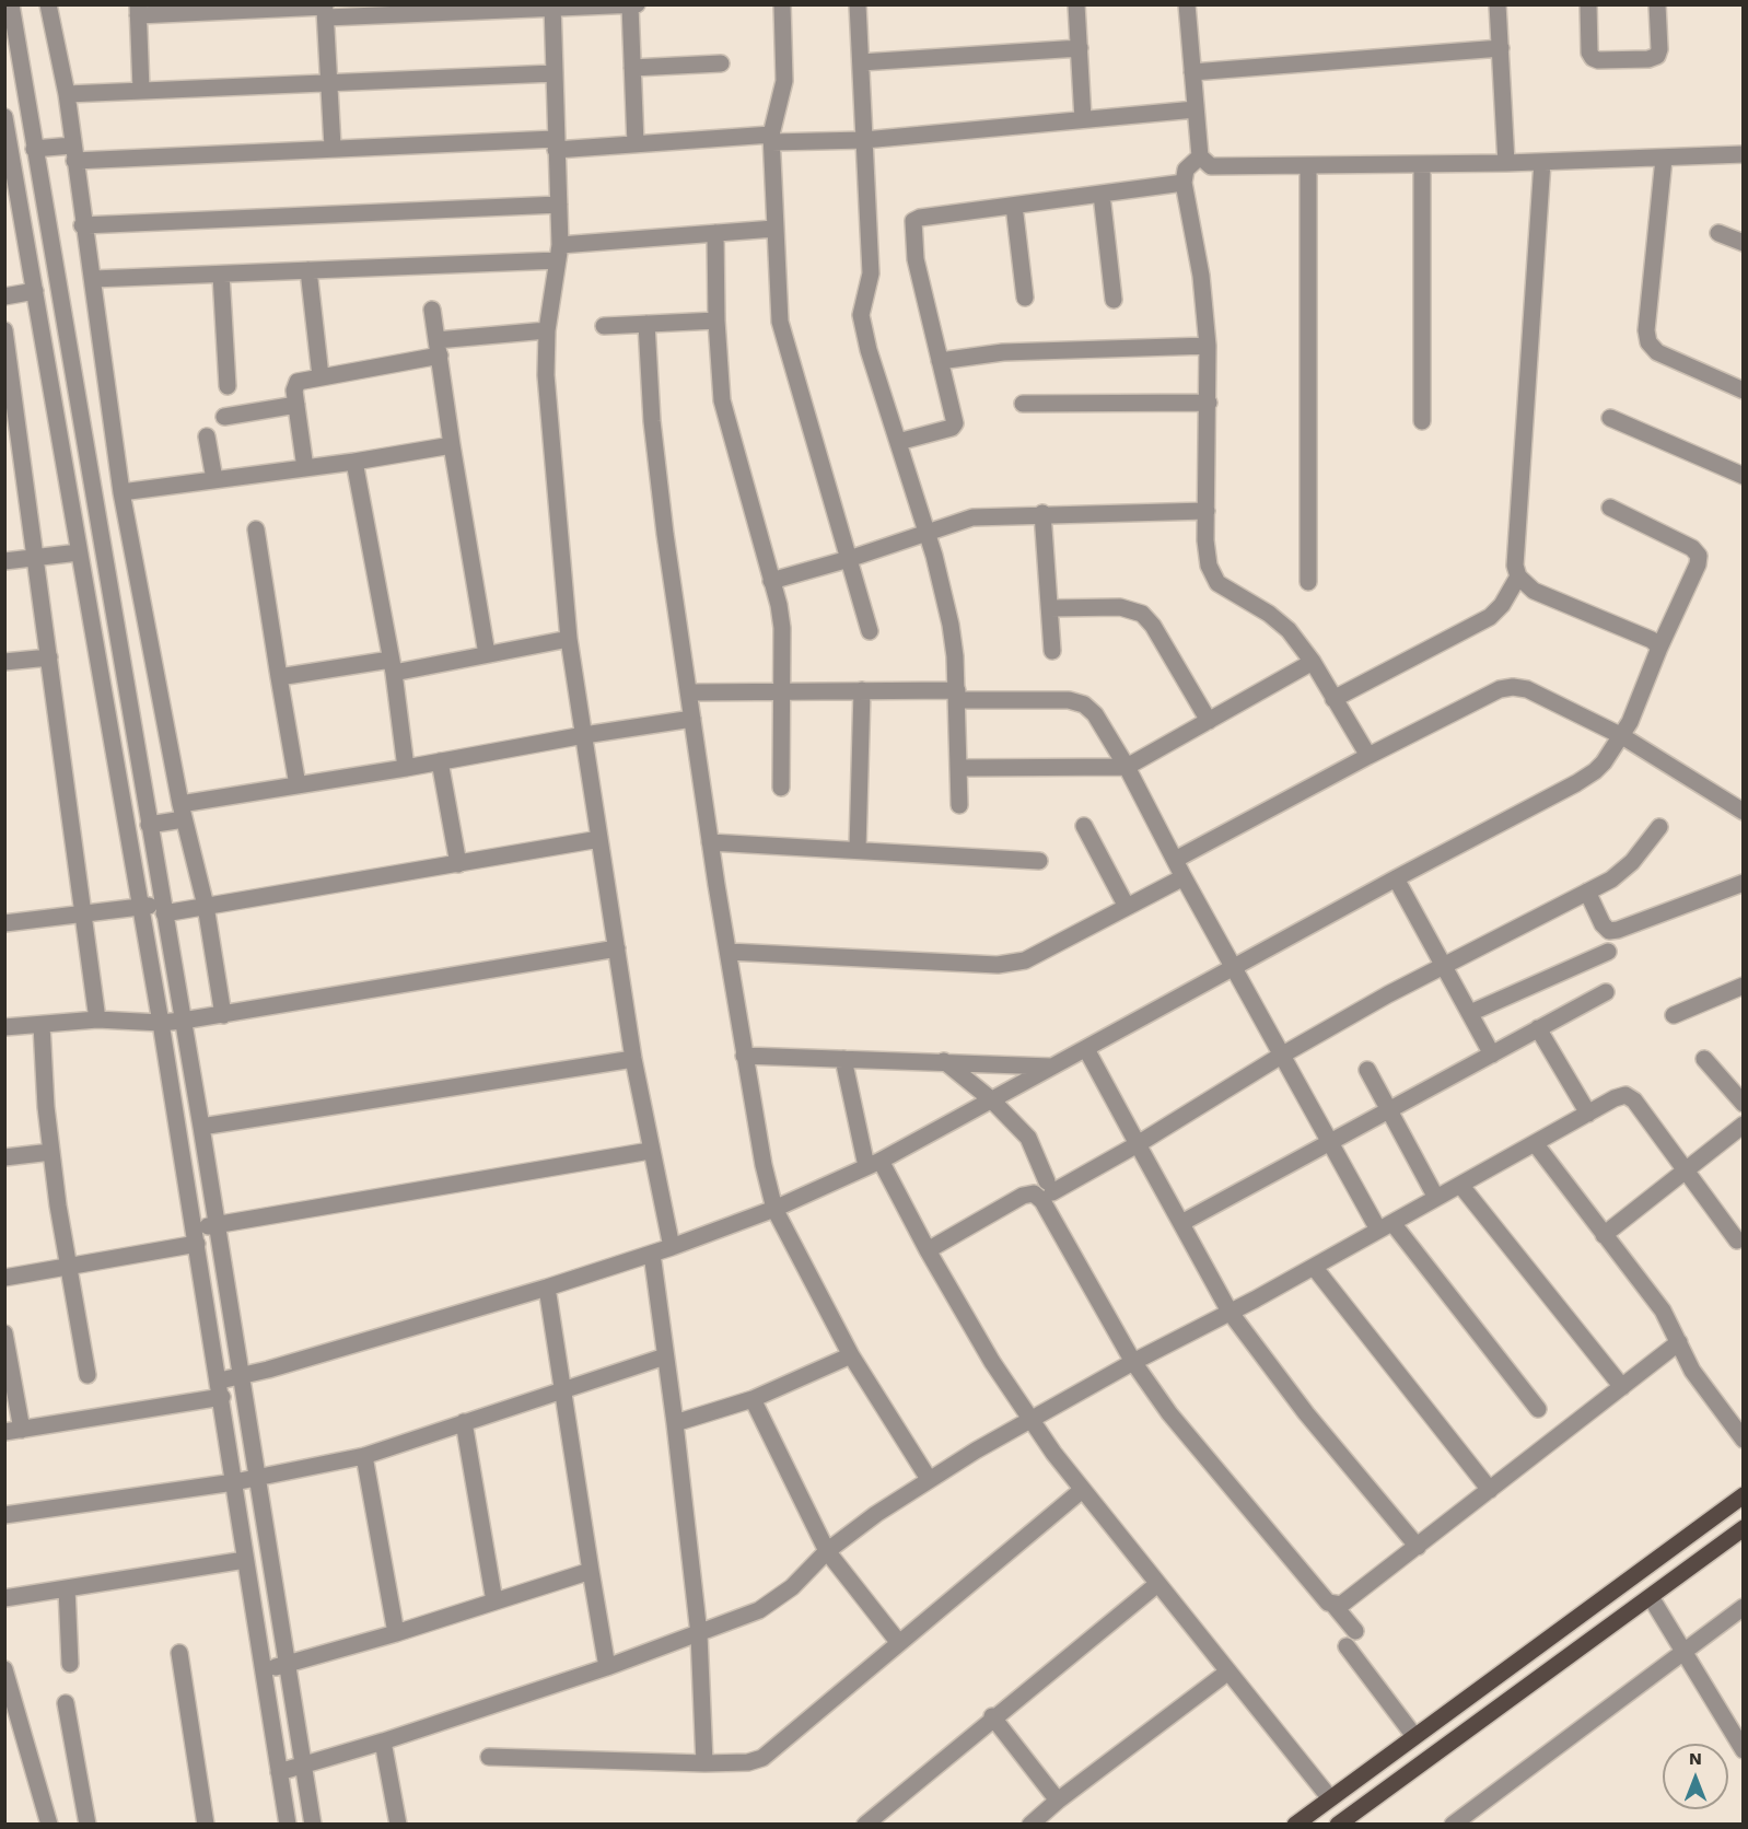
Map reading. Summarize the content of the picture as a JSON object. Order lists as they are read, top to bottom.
{
  "north": "top"
}
